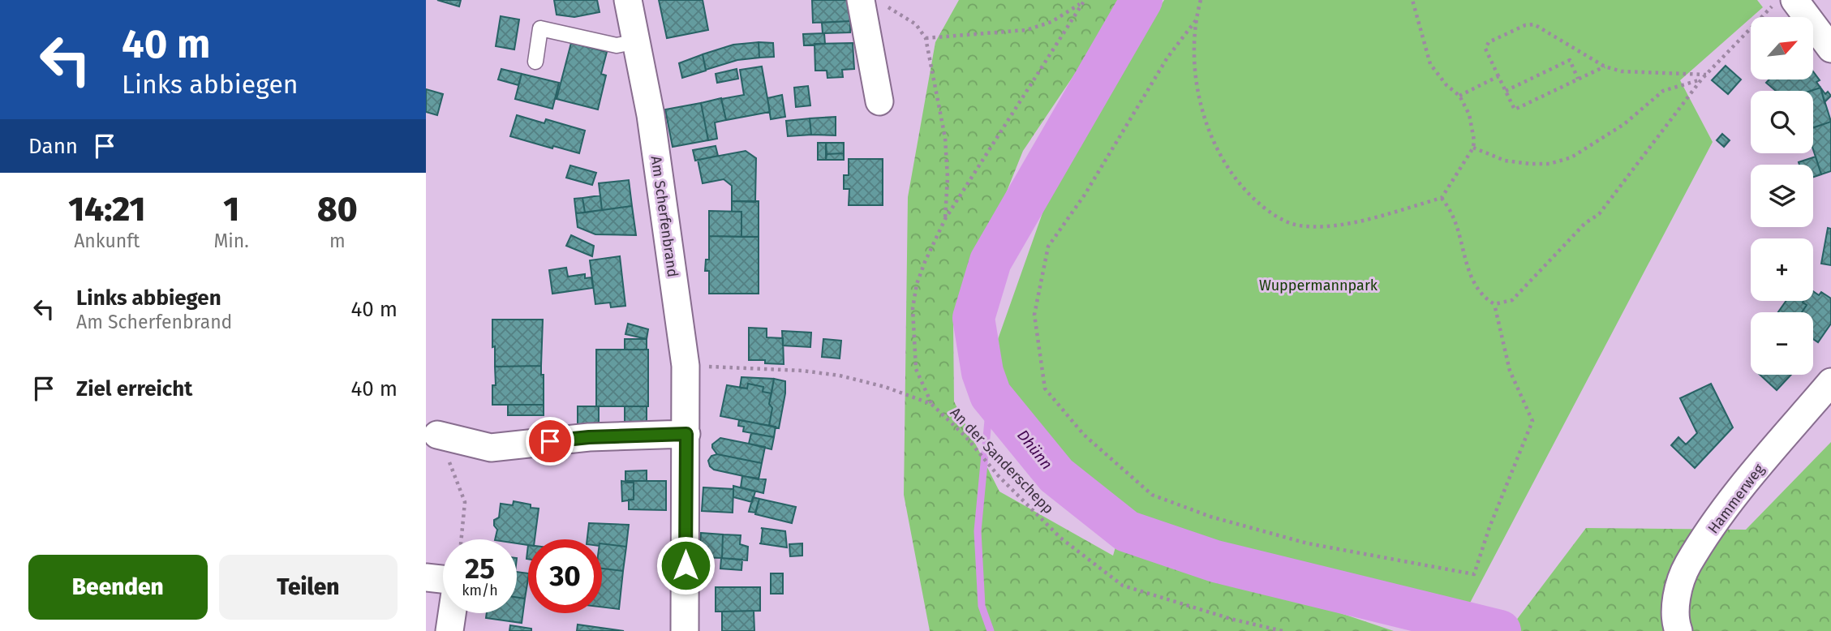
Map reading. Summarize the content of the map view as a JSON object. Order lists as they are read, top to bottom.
{
  "streets": {
    "street": ["Am Scherfenbrand", "Hammerweg"],
    "path": ["An der Sanderschepp"]
  },
  "crossings": [
    ["Am Scherfenbrand", "An der Sanderschepp"]
  ],
  "water": ["Dhünn"],
  "parks": ["Wuppermannpark"],
  "north": "top right",
  "page": {
    "turn": ["40 m", "Links abbiegen"],
    "map_buttons": ["+", "−"],
    "then": "Dann",
    "eta": [
      "14:21",
      "Ankunft",
      "1",
      "Min.",
      "80",
      "m"
    ],
    "list": [
      {
        "name": "Links abbiegen",
        "note": "Am Scherfenbrand",
        "value": "40 m"
      },
      {
        "name": "Ziel erreicht",
        "value": "40 m"
      }
    ],
    "speed": "25 km/h",
    "limit": "30",
    "buttons": ["Beenden", "Teilen"]
  }
}
